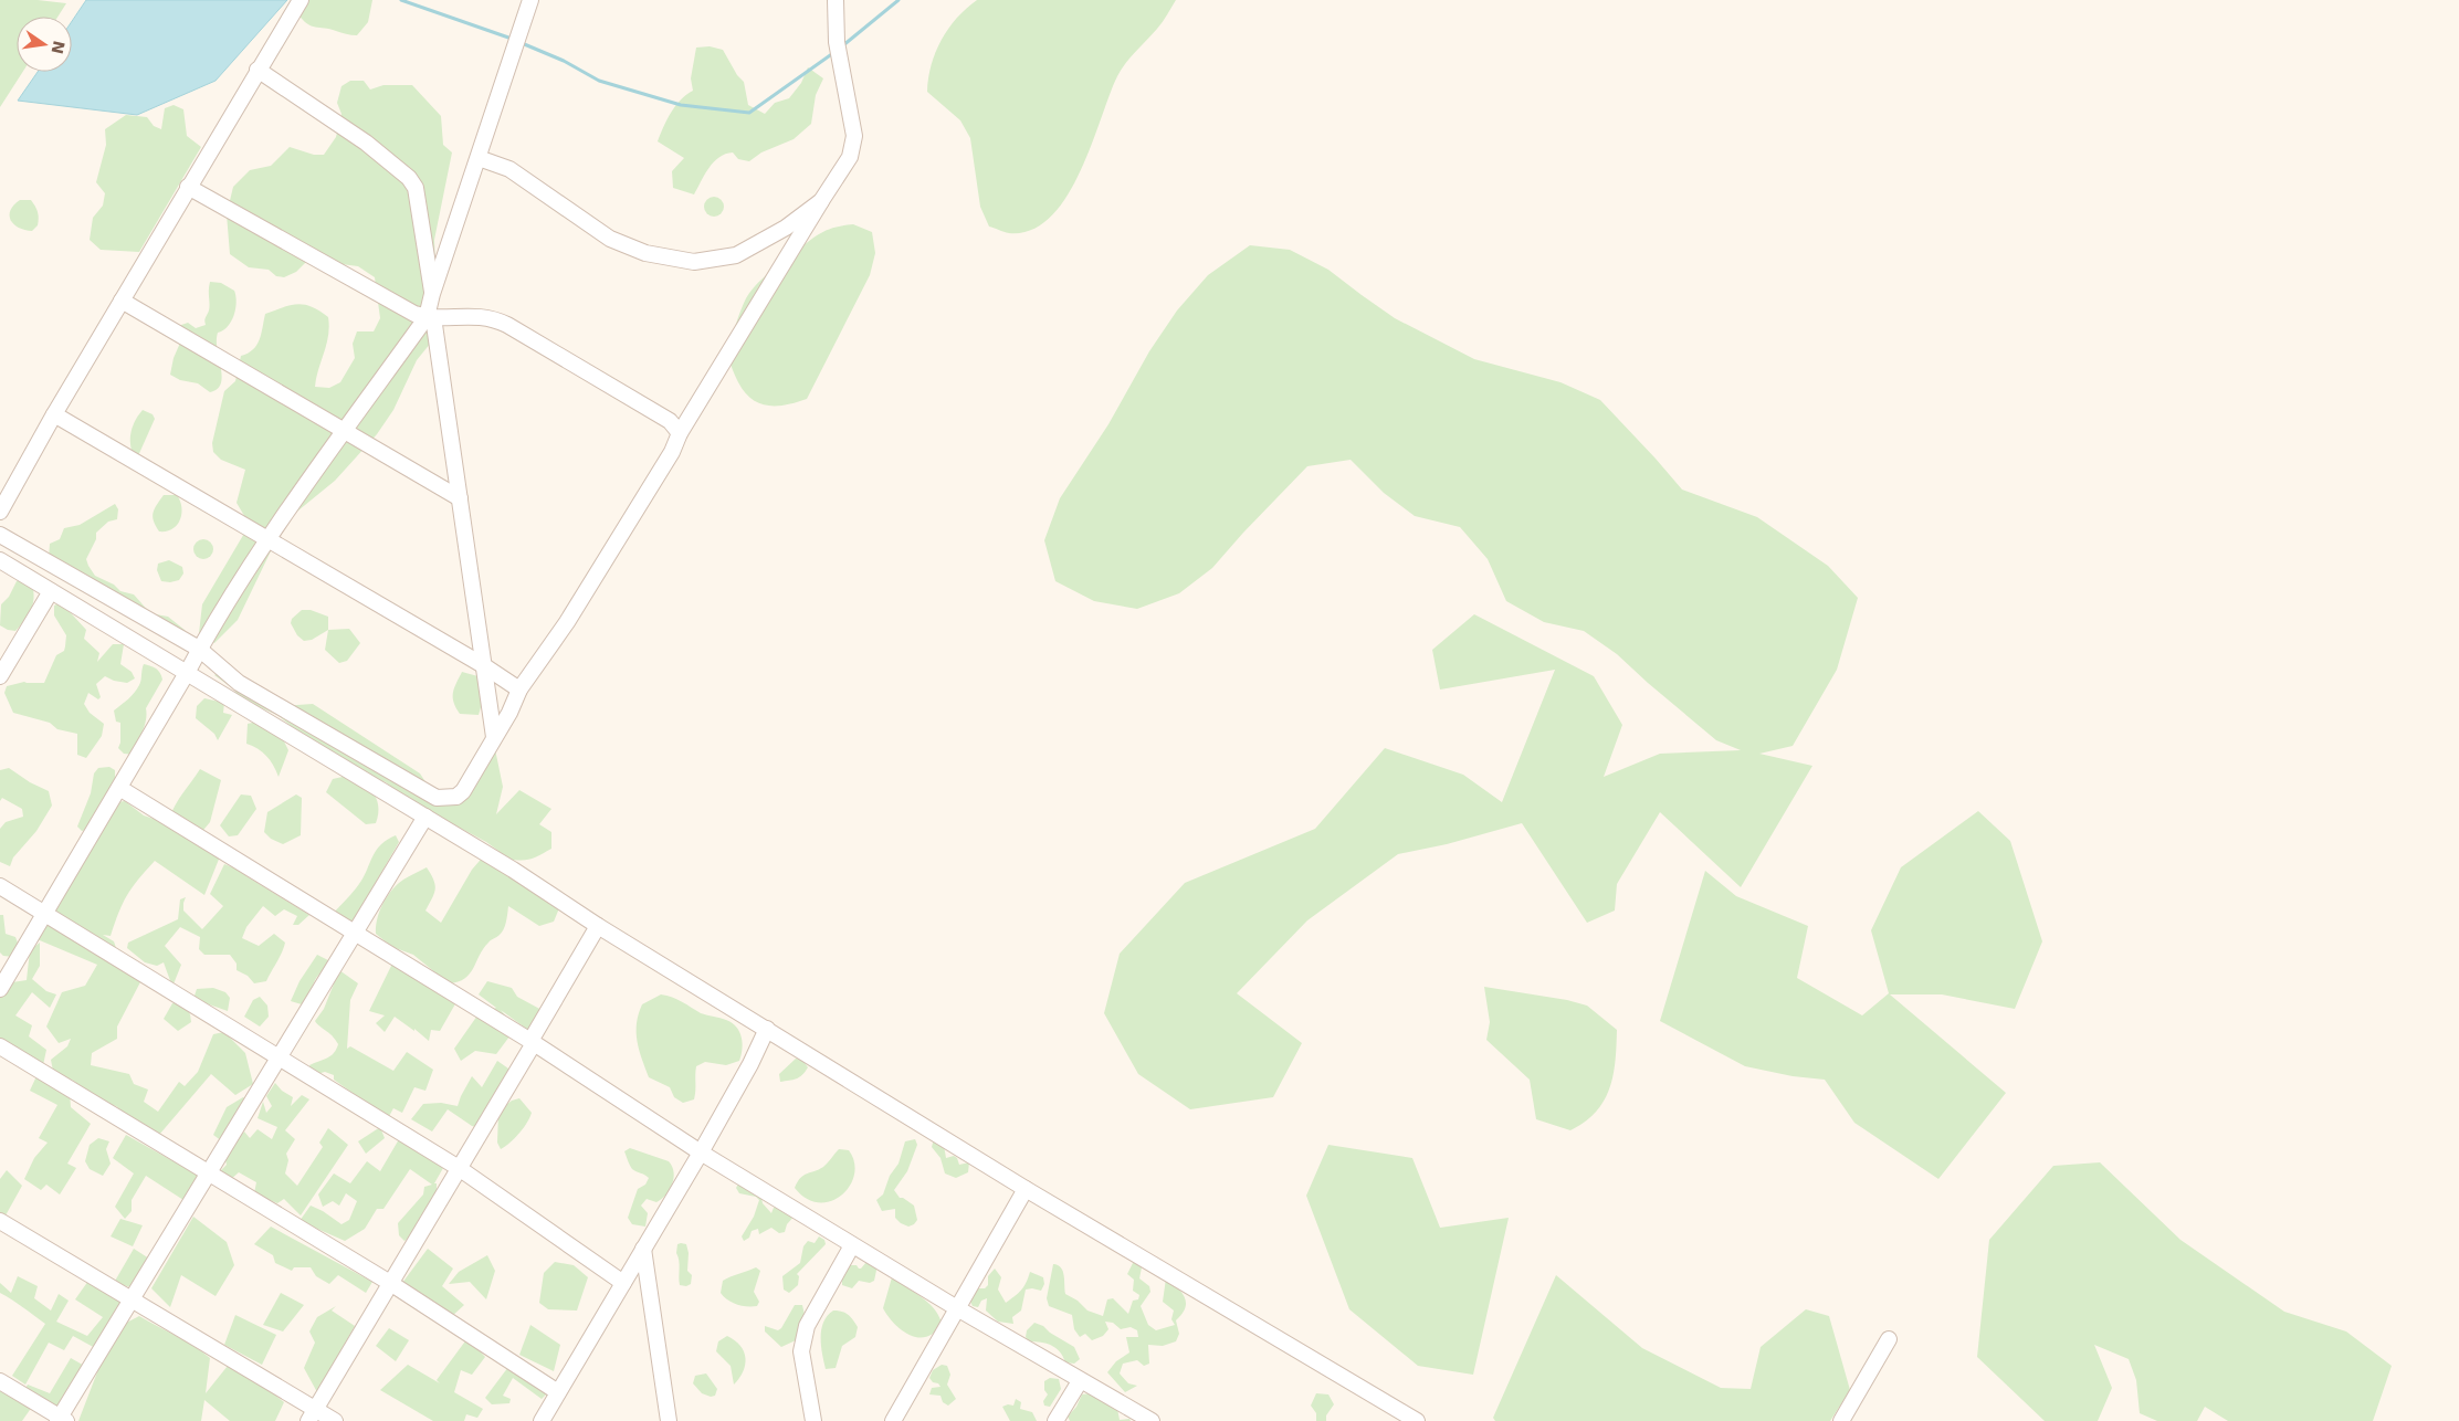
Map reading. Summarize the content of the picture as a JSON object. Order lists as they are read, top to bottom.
{
  "north": "right"
}
